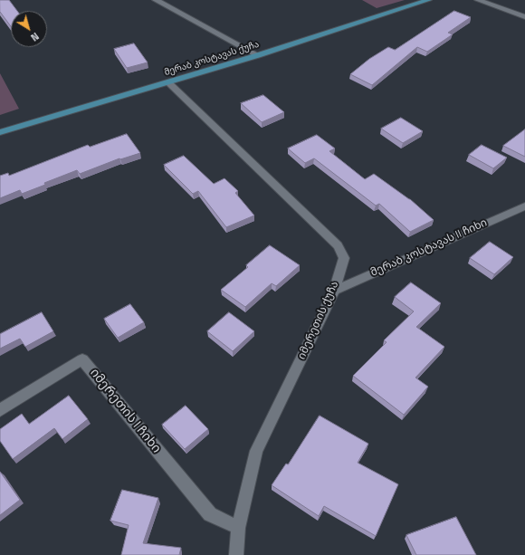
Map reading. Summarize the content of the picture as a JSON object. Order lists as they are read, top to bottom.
{
  "streets": {
    "main road": ["მერაბ კოსტავას ქუჩა"],
    "street": ["მერაბ კოსტავას II ჩიხი", "იმერეთის ქუჩა", "იმერეთის I ჩიხი"]
  },
  "crossings": [
    ["მერაბ კოსტავას ქუჩა", "იმერეთის ქუჩა"],
    ["მერაბ კოსტავას II ჩიხი", "იმერეთის ქუჩა"],
    ["იმერეთის ქუჩა", "იმერეთის I ჩიხი"]
  ],
  "north": "bottom right"
}
